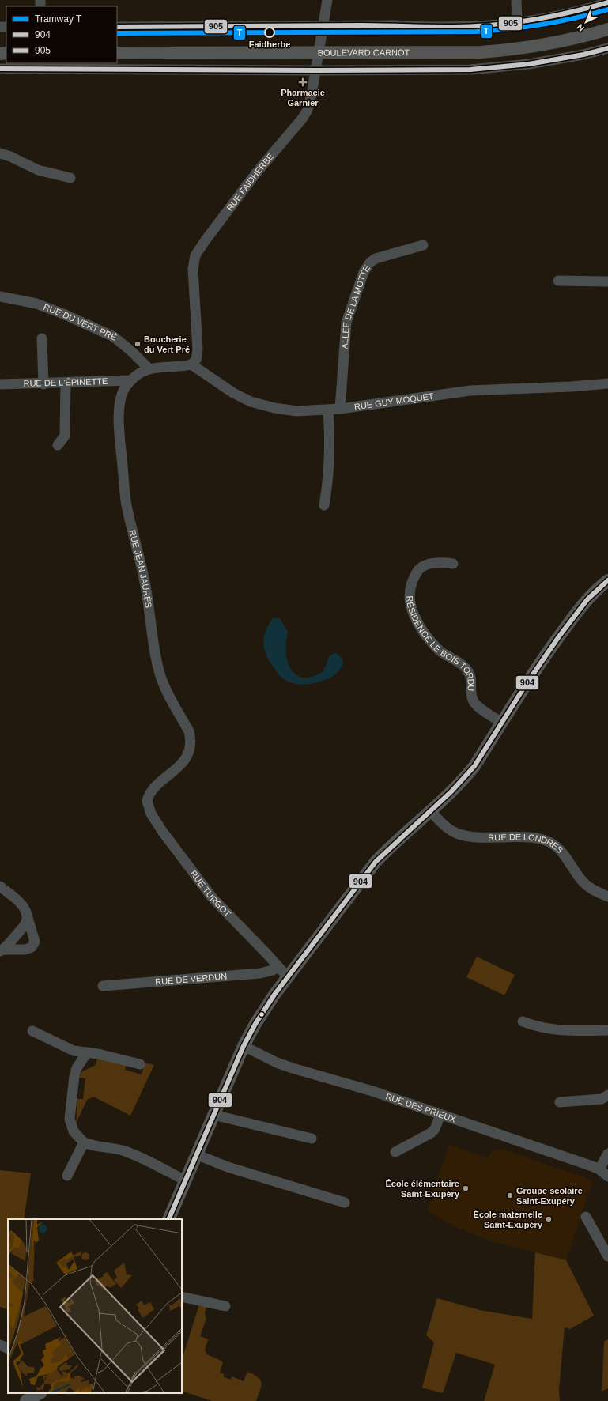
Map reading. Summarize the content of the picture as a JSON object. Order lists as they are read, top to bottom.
{
  "streets": {
    "main road": ["BOULEVARD CARNOT"],
    "street": [
      "RUE FAIDHERBE",
      "ALLÉE DE LA MOTTE",
      "RUE DU VERT PRÉ",
      "RUE DE L'ÉPINETTE",
      "RUE GUY MOQUET",
      "RUE JEAN JAURÈS",
      "RÉSIDENCE LE BOIS TORDU",
      "RUE DE LONDRES",
      "RUE TURGOT",
      "RUE DE VERDUN",
      "RUE DES PRIEUX"
    ]
  },
  "crossings": [
    ["BOULEVARD CARNOT", "RUE FAIDHERBE"],
    ["RUE FAIDHERBE", "RUE GUY MOQUET"],
    ["RUE FAIDHERBE", "RUE JEAN JAURÈS"],
    ["ALLÉE DE LA MOTTE", "RUE GUY MOQUET"],
    ["RUE DU VERT PRÉ", "RUE JEAN JAURÈS"],
    ["RUE DE L'ÉPINETTE", "RUE JEAN JAURÈS"],
    ["RUE GUY MOQUET", "RUE JEAN JAURÈS"],
    ["RUE JEAN JAURÈS", "RUE TURGOT"],
    ["RUE TURGOT", "RUE DE VERDUN"]
  ],
  "places": {
    "other": [
      "Faidherbe",
      "Boucherie du Vert Pré",
      "École élémentaire Saint-Exupéry",
      "Groupe scolaire Saint-Exupéry",
      "École maternelle Saint-Exupéry"
    ],
    "health": ["Pharmacie Garnier"]
  },
  "lines": ["transit line 905", "tram line T", "transit line 904"],
  "legend": ["Tramway T", "904", "905"],
  "north": "bottom left"
}
